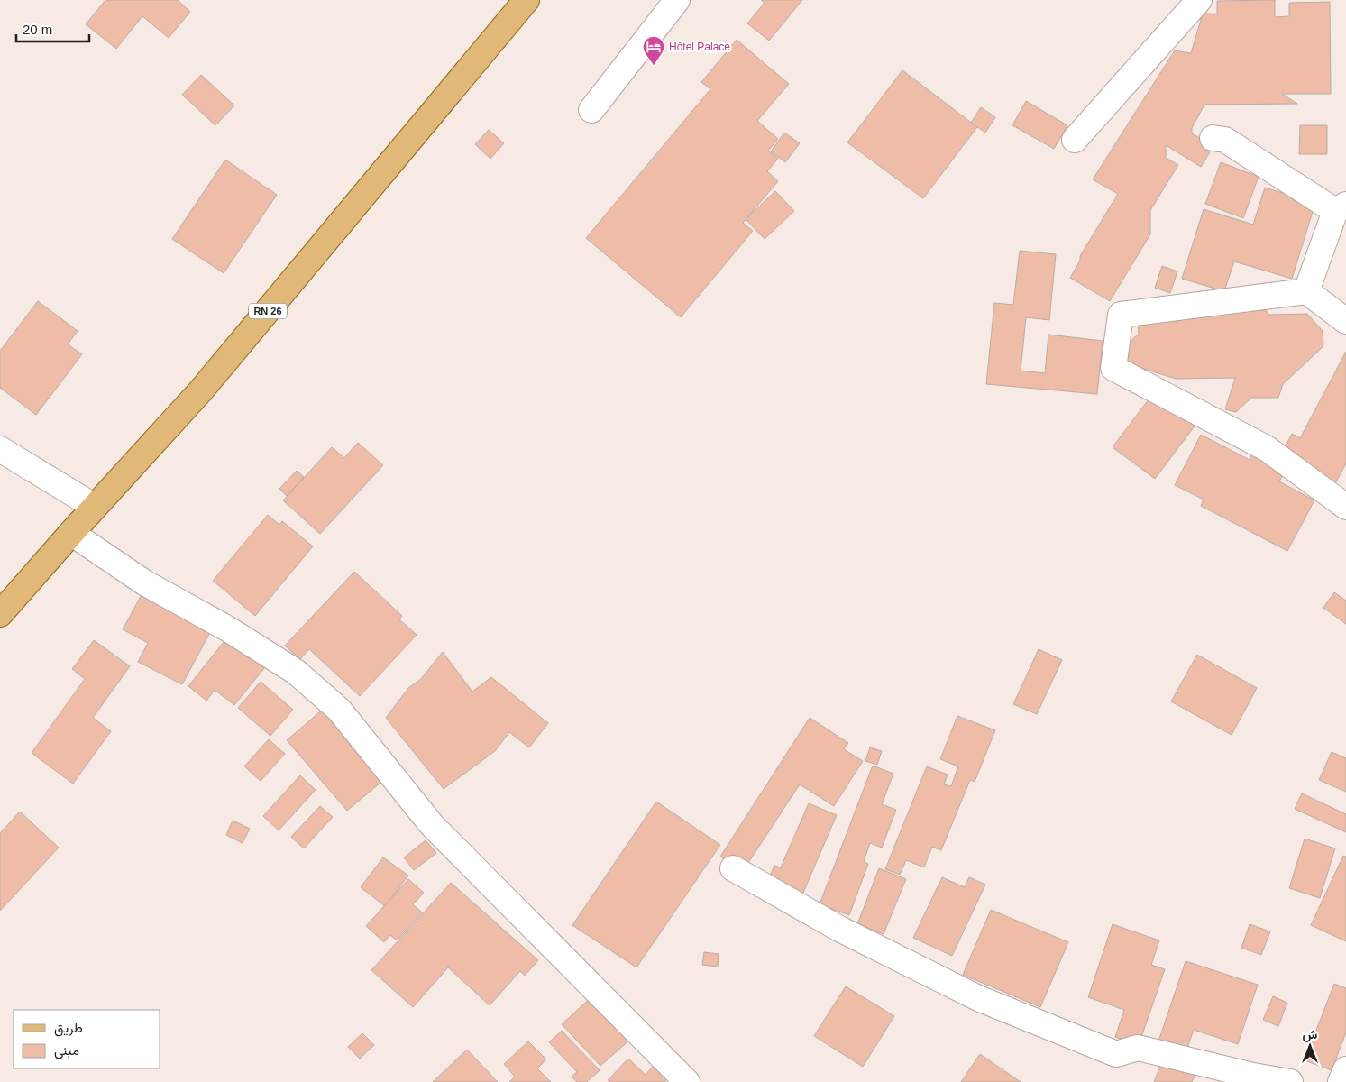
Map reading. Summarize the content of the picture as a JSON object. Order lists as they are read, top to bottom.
{
  "streets": {
    "main road": ["RN 26"]
  },
  "places": {
    "hotel": ["Hôtel Palace"]
  },
  "legend": ["طريق", "مبنى"],
  "scale_bar": "20 m",
  "north": "top"
}
